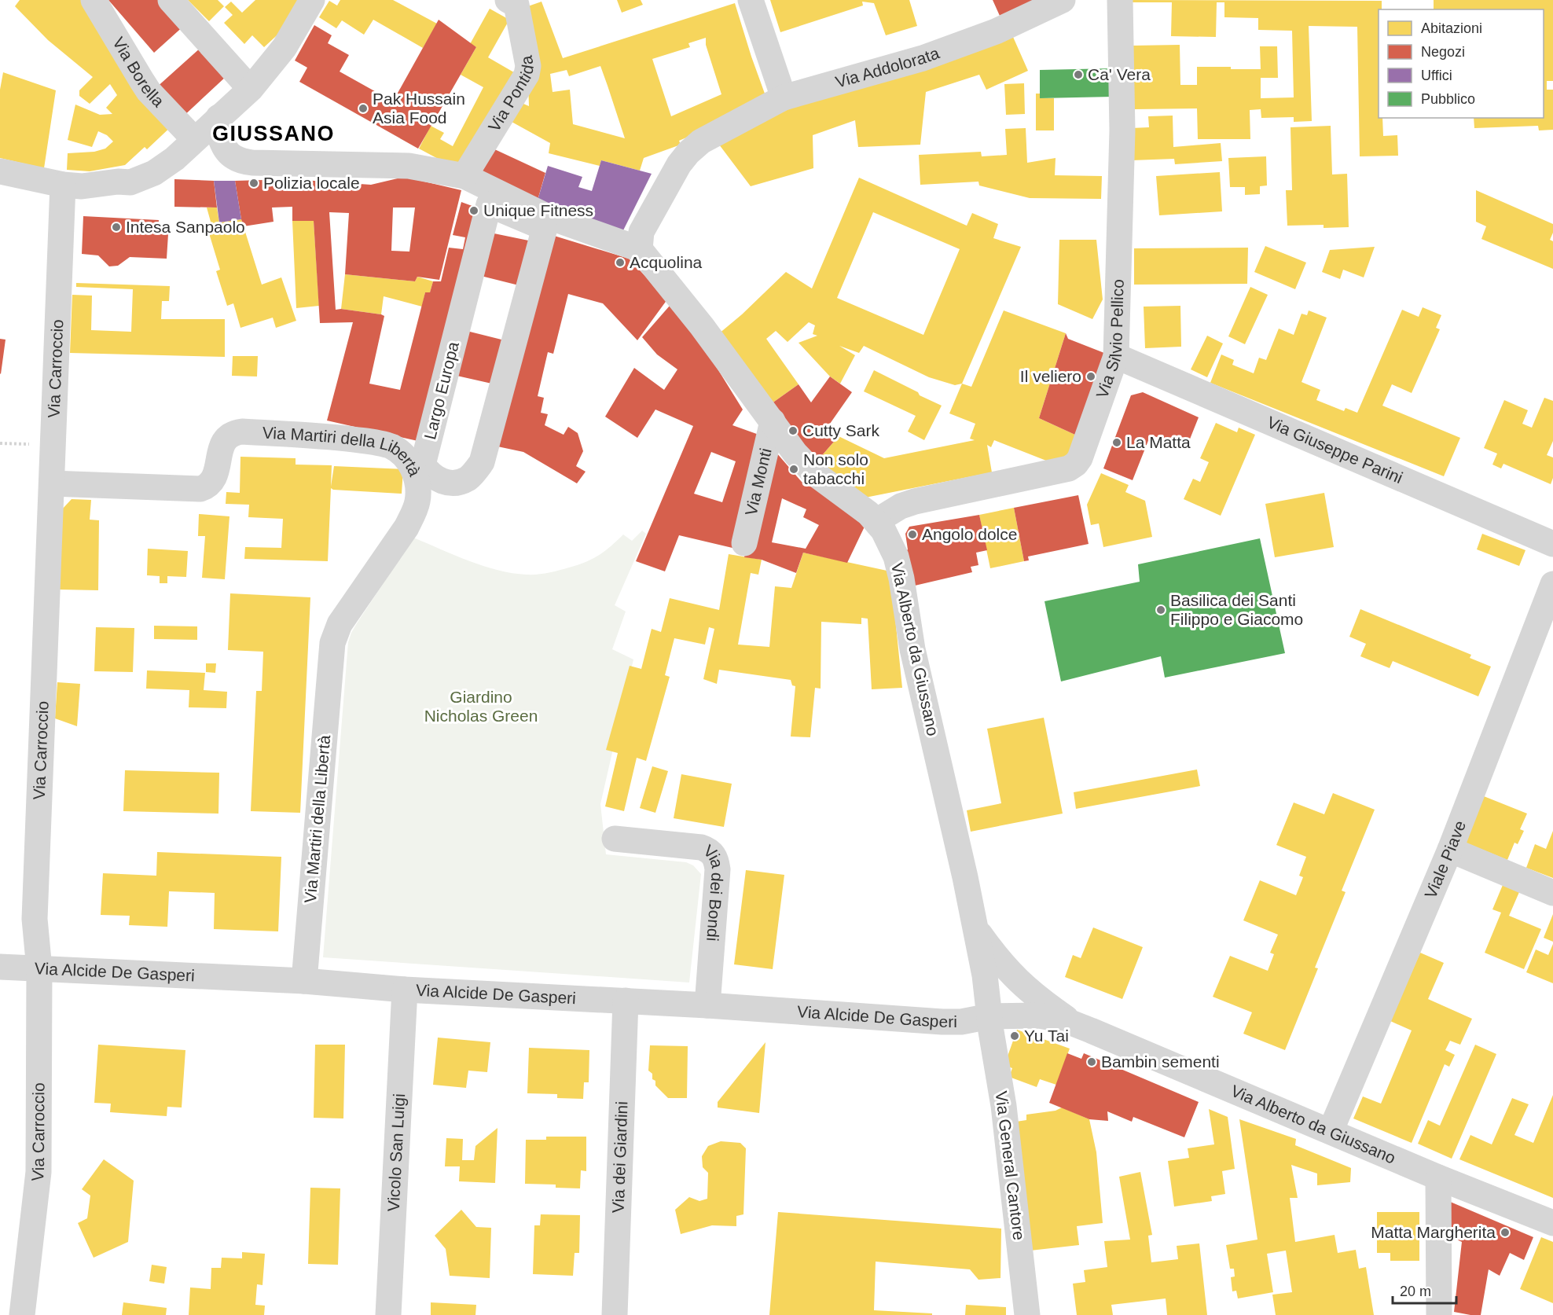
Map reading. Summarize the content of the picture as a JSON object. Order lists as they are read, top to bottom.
{
  "streets": {
    "street": [
      "Via Addolorata",
      "Via Borella",
      "Via Pontida",
      "Via Silvio Pellico",
      "Via Carroccio",
      "Largo Europa",
      "Via Giuseppe Parini",
      "Via Martiri della Libertà",
      "Via Monti",
      "Via Alberto da Giussano",
      "Viale Piave",
      "Via dei Bondi",
      "Via Alcide De Gasperi",
      "Vicolo San Luigi",
      "Via dei Giardini",
      "Via General Cantore"
    ]
  },
  "crossings": [
    ["Via Addolorata", "Via Alberto da Giussano"],
    ["Via Silvio Pellico", "Via Giuseppe Parini"],
    ["Via Silvio Pellico", "Via Alberto da Giussano"],
    ["Via Carroccio", "Via Martiri della Libertà"],
    ["Via Carroccio", "Via Alcide De Gasperi"],
    ["Via Martiri della Libertà", "Via Alcide De Gasperi"],
    ["Via Monti", "Via Alberto da Giussano"],
    ["Via Alberto da Giussano", "Viale Piave"],
    ["Via Alberto da Giussano", "Via Alcide De Gasperi"],
    ["Via Alberto da Giussano", "Via General Cantore"],
    ["Via dei Bondi", "Via Alcide De Gasperi"],
    ["Via Alcide De Gasperi", "Vicolo San Luigi"],
    ["Via Alcide De Gasperi", "Via dei Giardini"],
    ["Via Alcide De Gasperi", "Via General Cantore"]
  ],
  "districts": ["GIUSSANO"],
  "parks": ["Giardino Nicholas Green"],
  "places": [
    "Ca' Vera",
    "Pak Hussain Asia Food",
    "Polizia locale",
    "Unique Fitness",
    "Intesa Sanpaolo",
    "Acquolina",
    "Il veliero",
    "Cutty Sark",
    "La Matta",
    "Non solo tabacchi",
    "Angolo dolce",
    "Basilica dei Santi Filippo e Giacomo",
    "Yu Tai",
    "Bambin sementi",
    "Matta Margherita"
  ],
  "legend": [
    "Abitazioni",
    "Negozi",
    "Uffici",
    "Pubblico"
  ],
  "scale_bar": "20 m"
}
